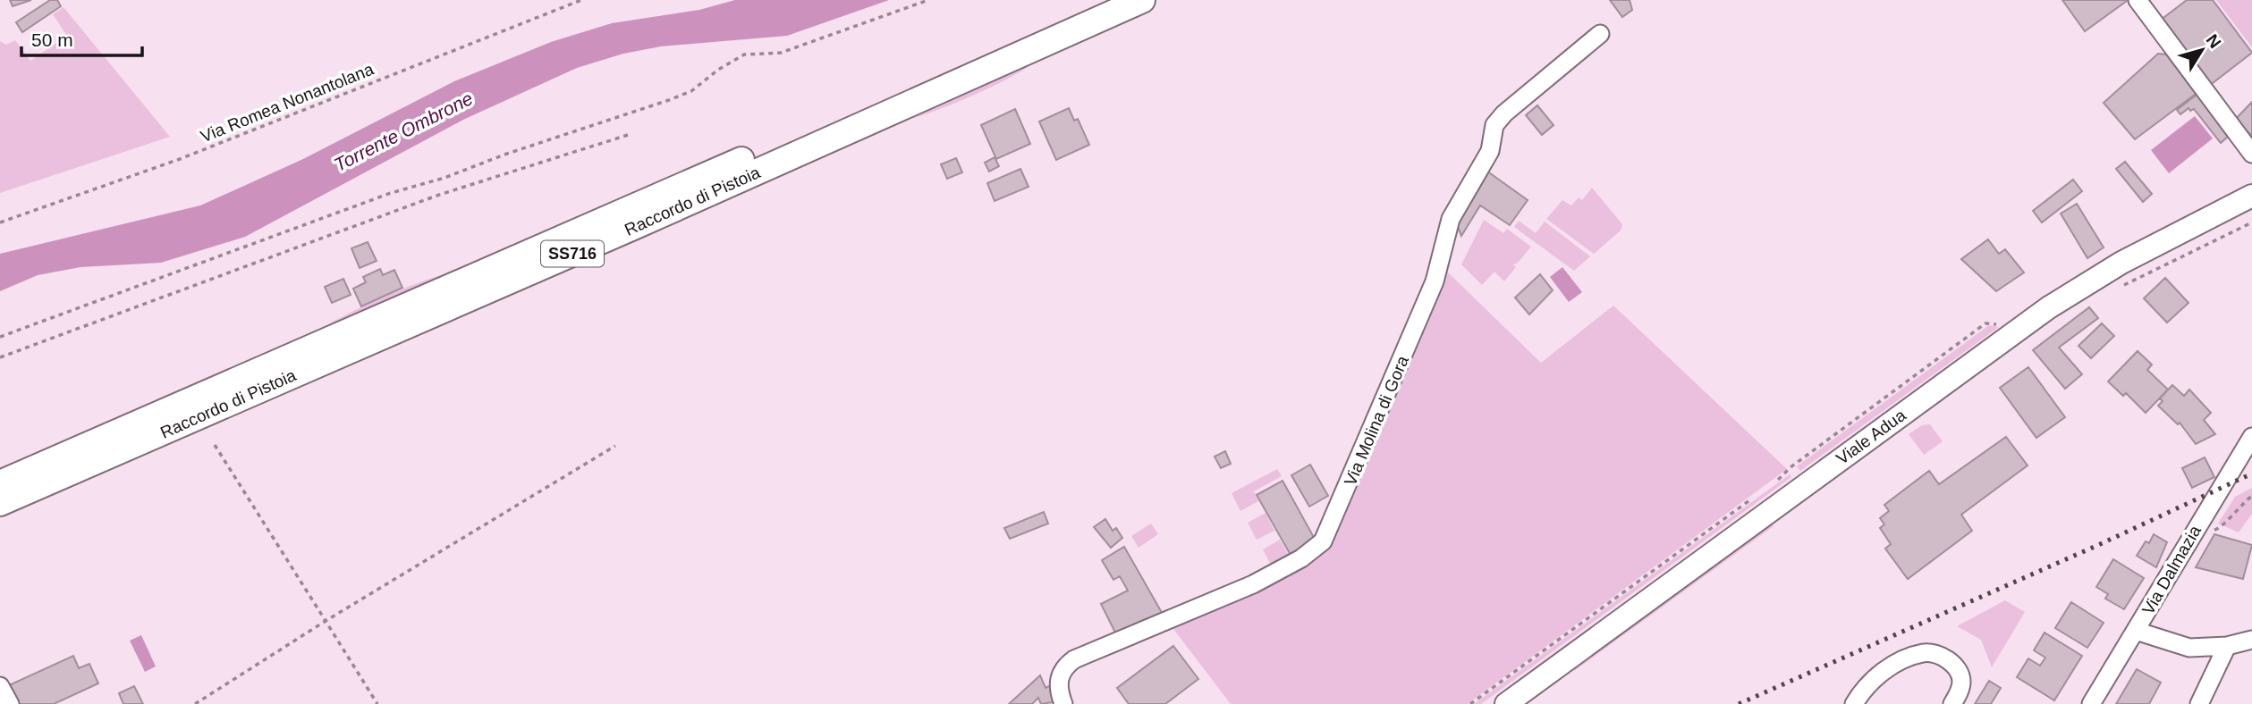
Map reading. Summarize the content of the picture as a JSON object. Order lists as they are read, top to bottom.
{
  "streets": {
    "highway": ["Raccordo di Pistoia", "SS716"],
    "main road": ["Viale Adua"],
    "street": ["Via Molina di Gora", "Via Dalmazia"],
    "path": ["Via Romea Nonantolana"]
  },
  "water": ["Torrente Ombrone"],
  "scale_bar": "50 m",
  "north": "top right"
}
